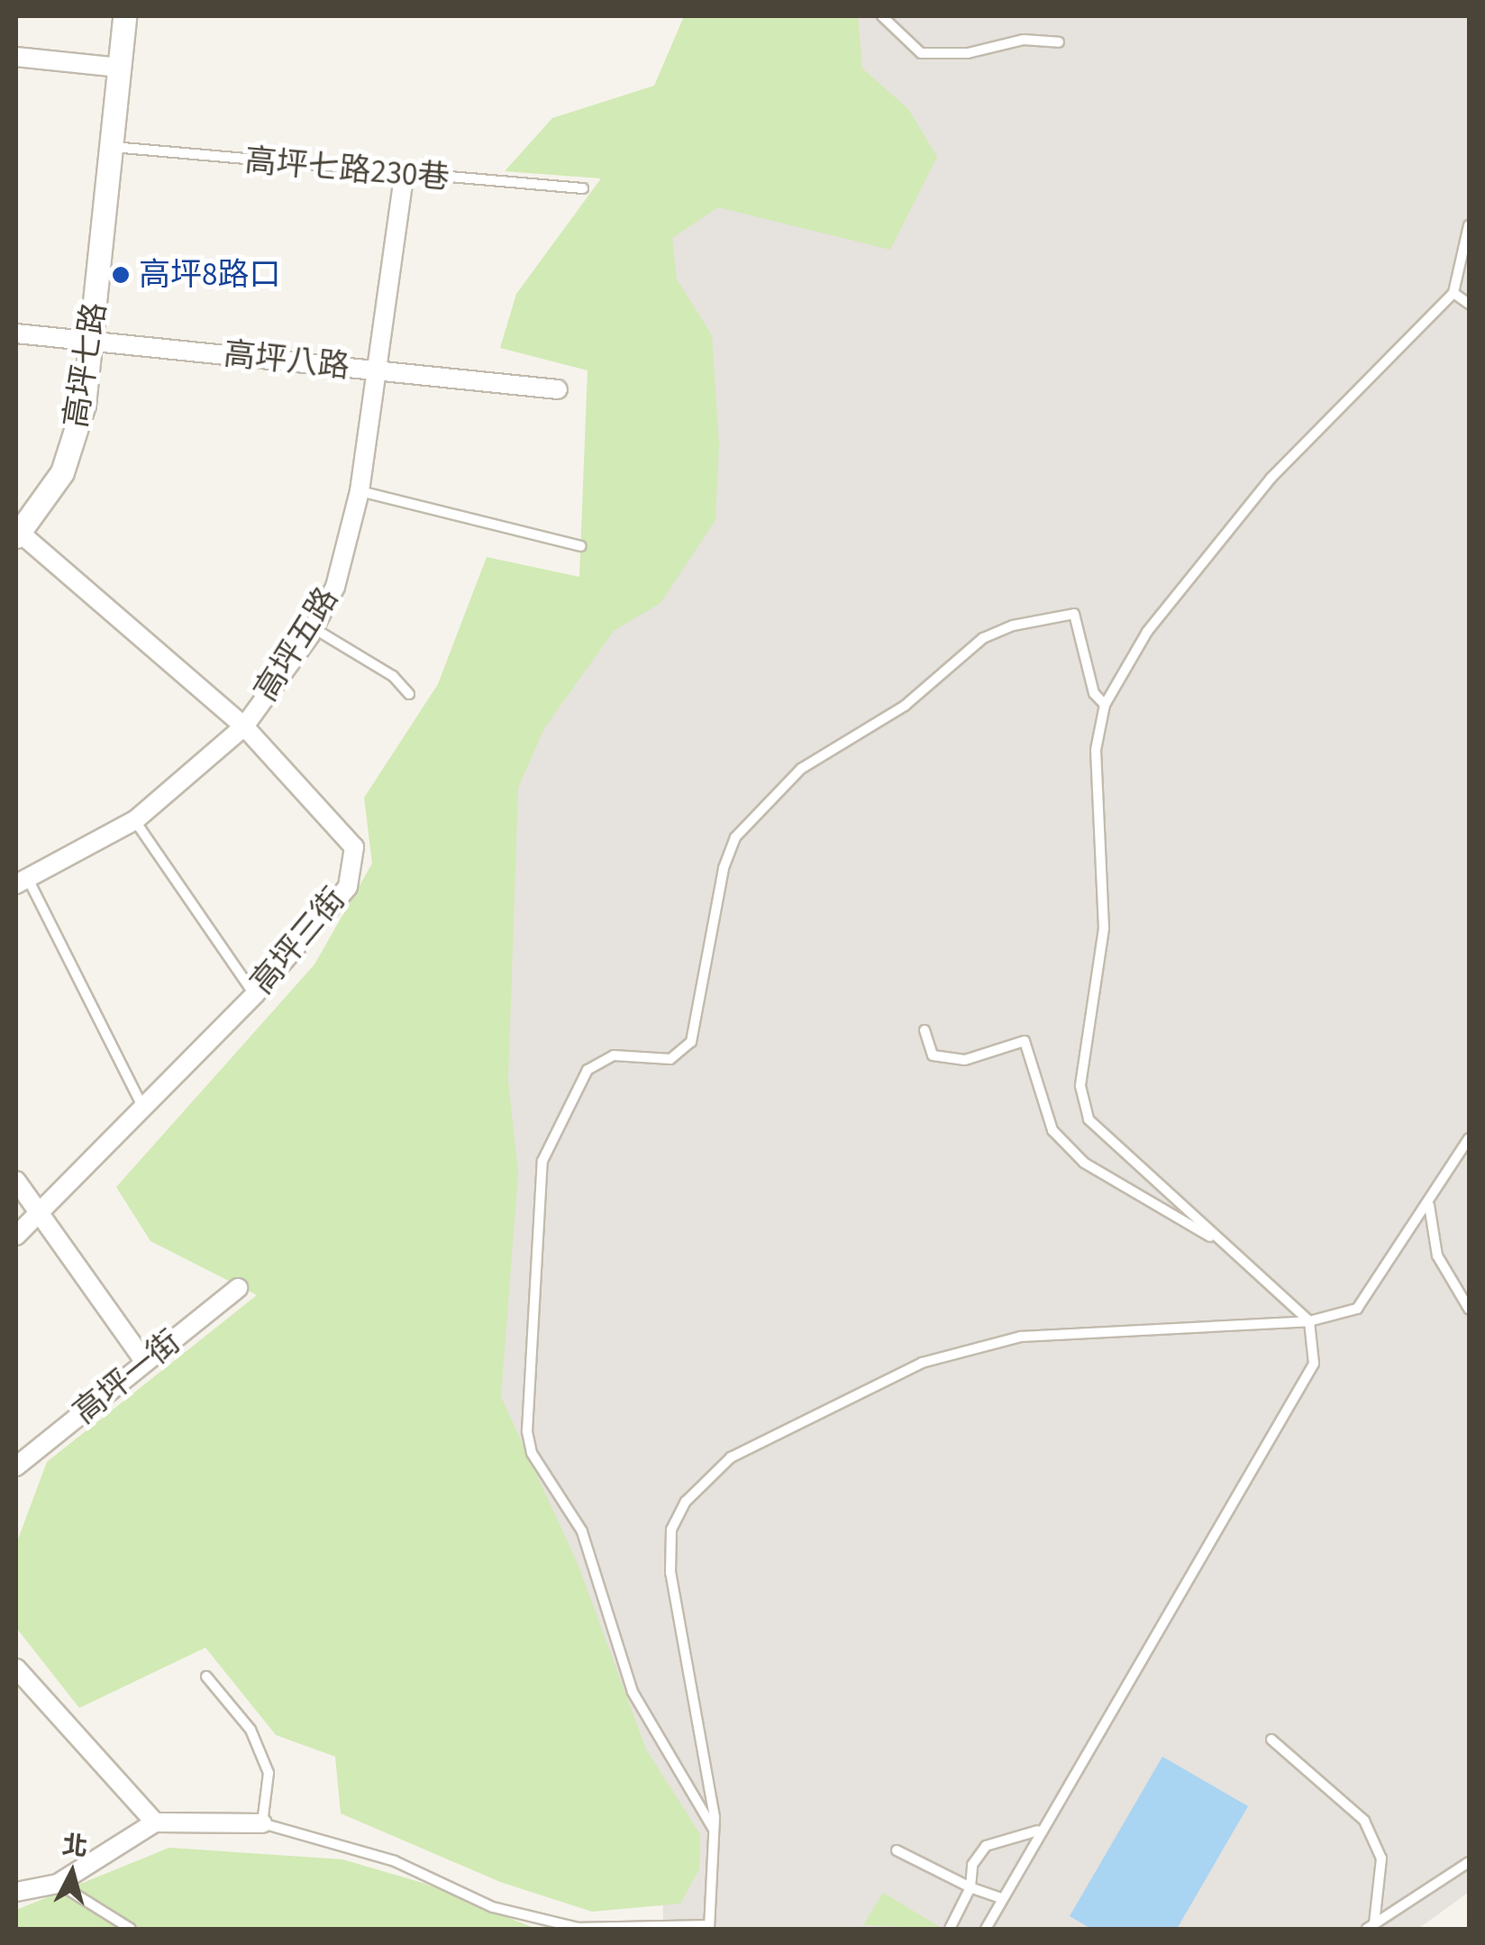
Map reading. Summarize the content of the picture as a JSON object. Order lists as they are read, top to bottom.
{
  "streets": {
    "street": [
      "高坪八路",
      "高坪七路",
      "高坪五路",
      "高坪三街",
      "高坪一街"
    ],
    "lane": ["高坪七路230巷"]
  },
  "crossings": [
    ["高坪七路230巷", "高坪七路"],
    ["高坪七路230巷", "高坪五路"],
    ["高坪八路", "高坪七路"],
    ["高坪八路", "高坪五路"],
    ["高坪七路", "高坪三街"],
    ["高坪五路", "高坪三街"]
  ],
  "places": ["高坪8路口"],
  "north": "top"
}
